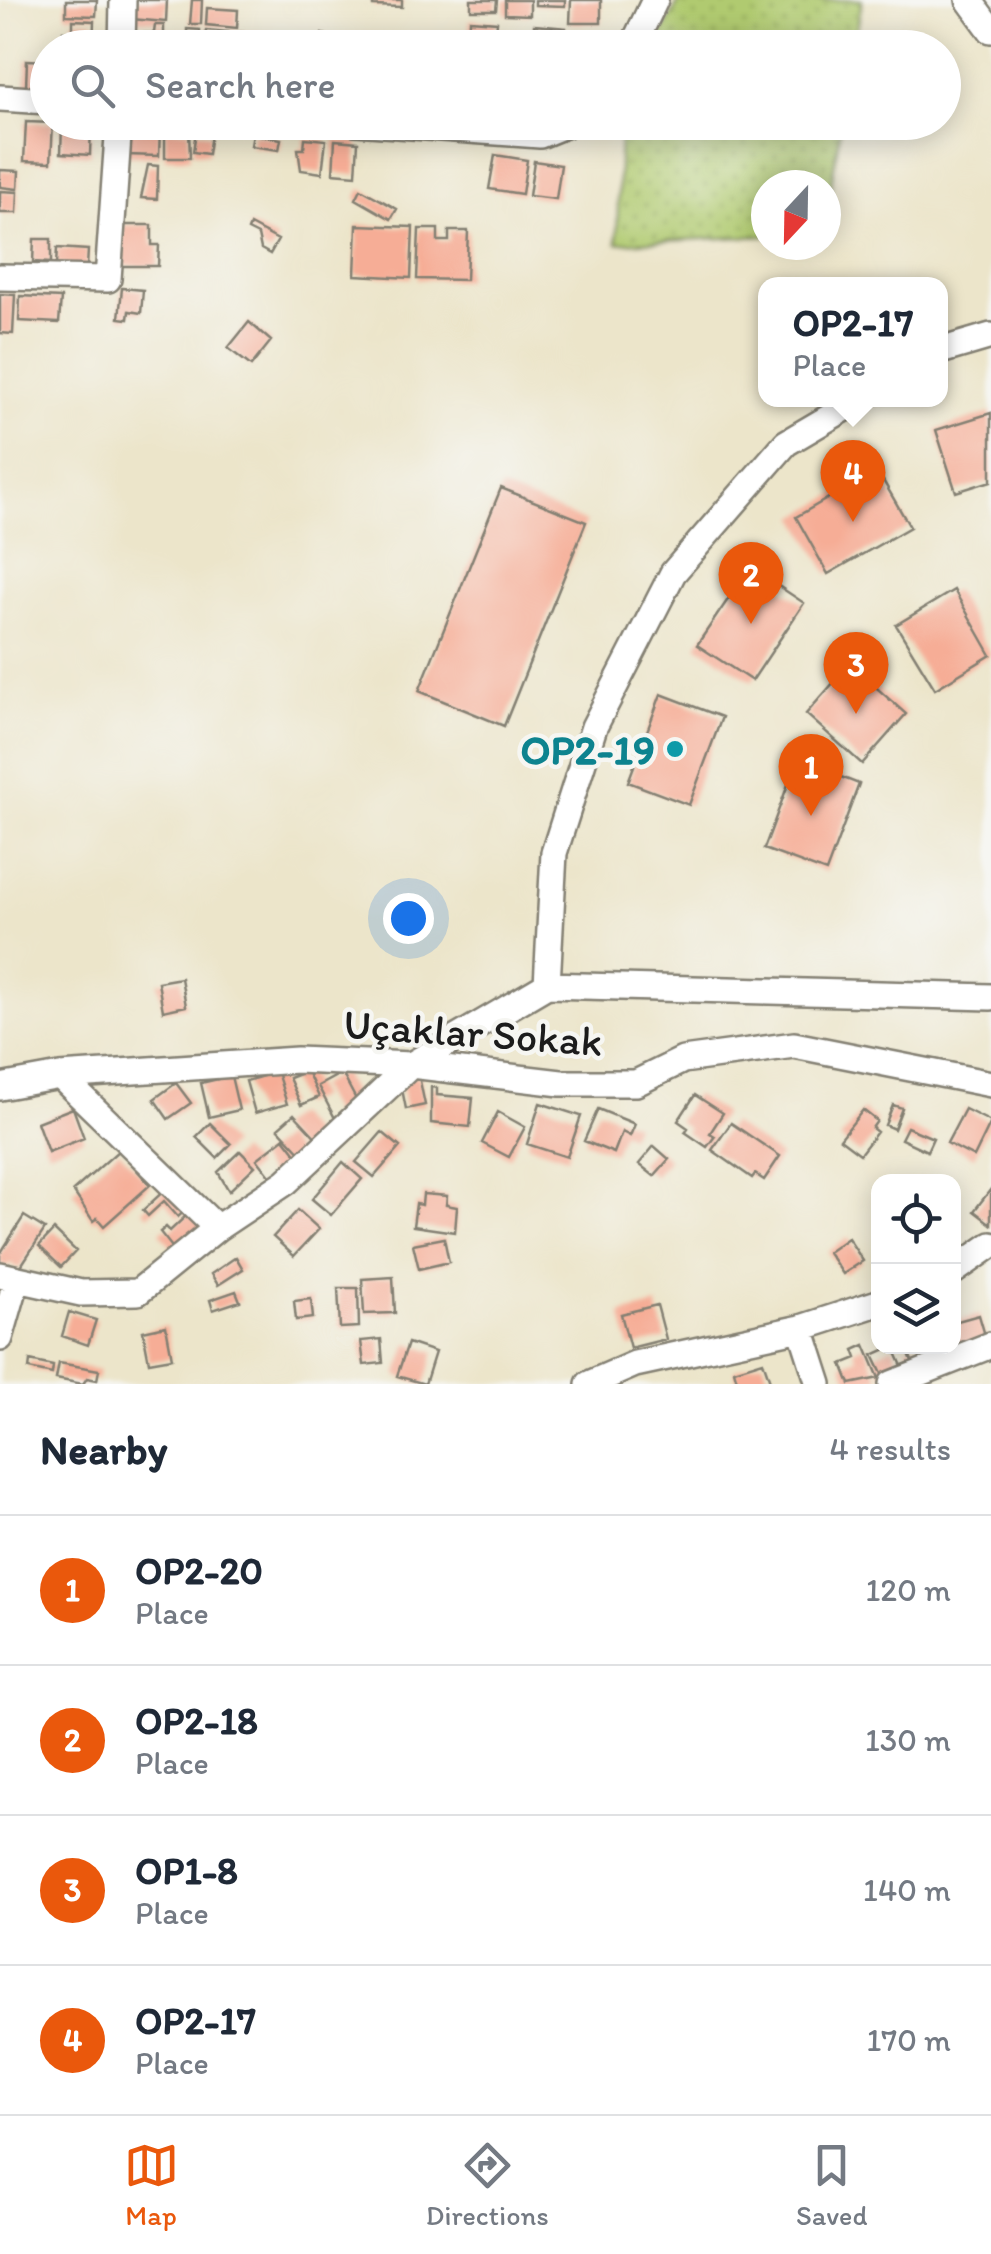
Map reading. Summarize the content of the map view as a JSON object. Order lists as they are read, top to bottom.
{
  "streets": {
    "street": ["Uçaklar Sokak"]
  },
  "places": ["OP2-19"],
  "north": "bottom",
  "page": {
    "search": "Search here",
    "popup": ["OP2-17", "Place"],
    "pins": [
      "4",
      "2",
      "3",
      "1"
    ],
    "heading": ["Nearby", "4 results"],
    "list": [
      {
        "mark": "1",
        "name": "OP2-20",
        "note": "Place",
        "value": "120 m"
      },
      {
        "mark": "2",
        "name": "OP2-18",
        "note": "Place",
        "value": "130 m"
      },
      {
        "mark": "3",
        "name": "OP1-8",
        "note": "Place",
        "value": "140 m"
      },
      {
        "mark": "4",
        "name": "OP2-17",
        "note": "Place",
        "value": "170 m"
      }
    ],
    "nav": ["Map", "Directions", "Saved"]
  }
}
